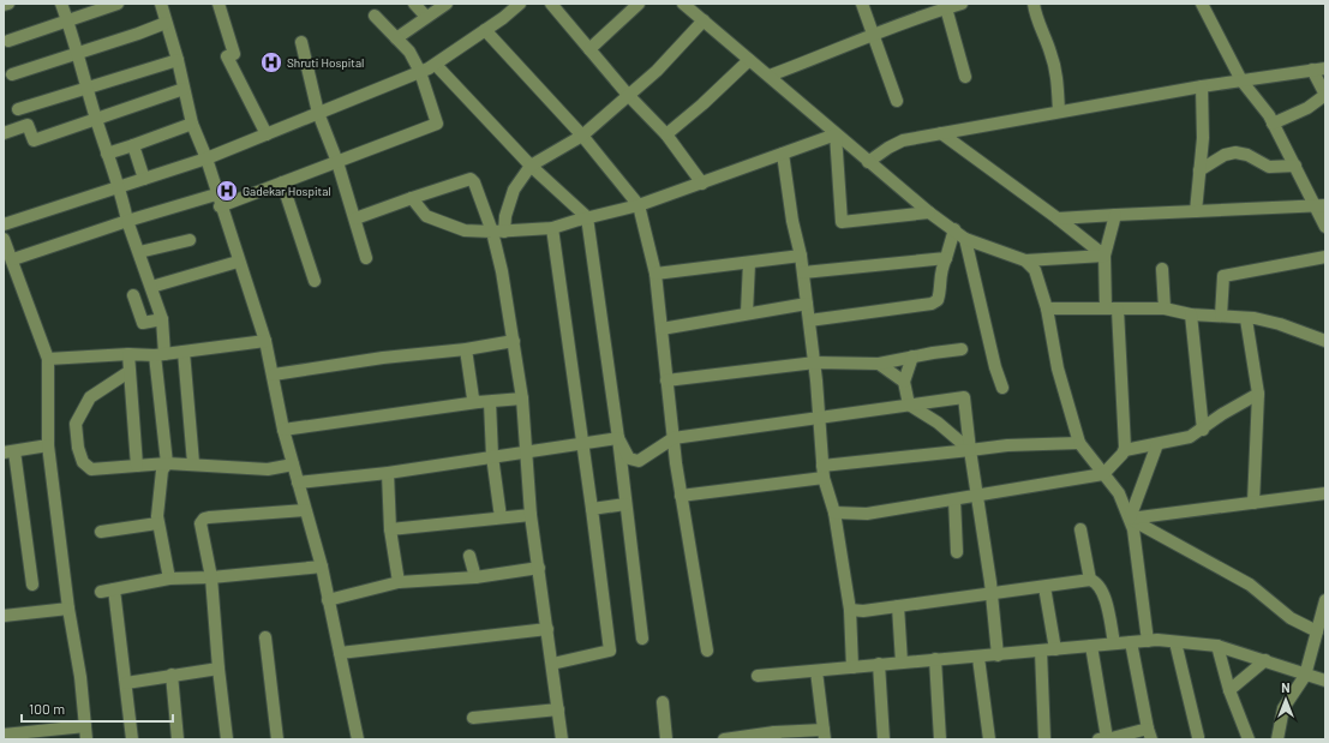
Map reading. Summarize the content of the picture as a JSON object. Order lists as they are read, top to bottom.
{
  "places": {
    "hospital": ["Shruti Hospital", "Gadekar Hospital"]
  },
  "scale_bar": "100 m",
  "north": "top"
}
